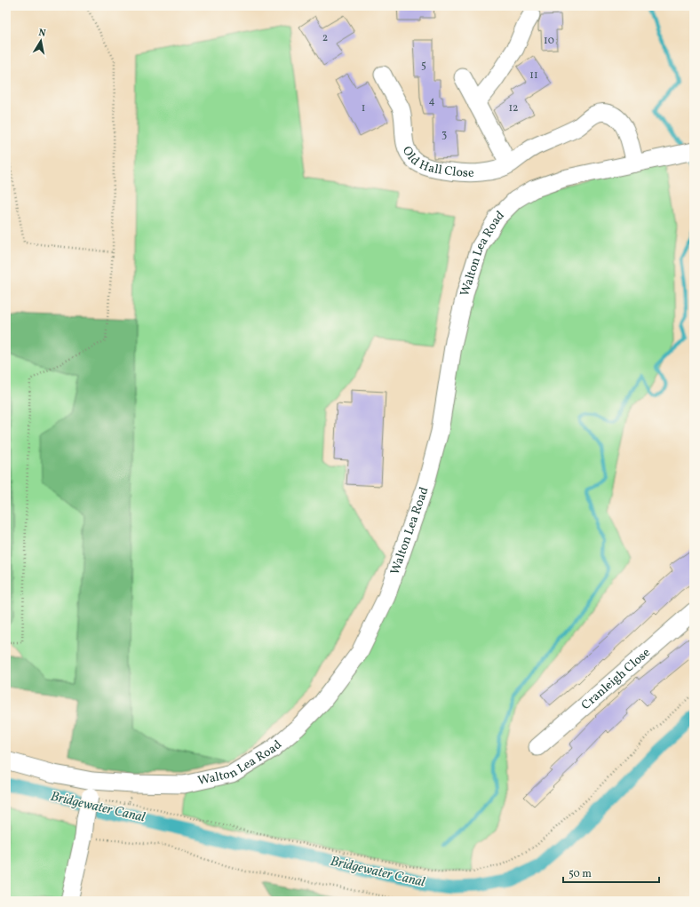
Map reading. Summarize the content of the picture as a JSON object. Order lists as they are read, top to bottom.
{
  "streets": {
    "street": ["Old Hall Close", "Walton Lea Road", "Cranleigh Close"]
  },
  "crossings": [
    ["Old Hall Close", "Walton Lea Road"]
  ],
  "water": ["Bridgewater Canal"],
  "house_numbers": [
    "2",
    "10",
    "5",
    "11",
    "4",
    "1",
    "12",
    "3"
  ],
  "scale_bar": "50 m",
  "north": "top"
}
